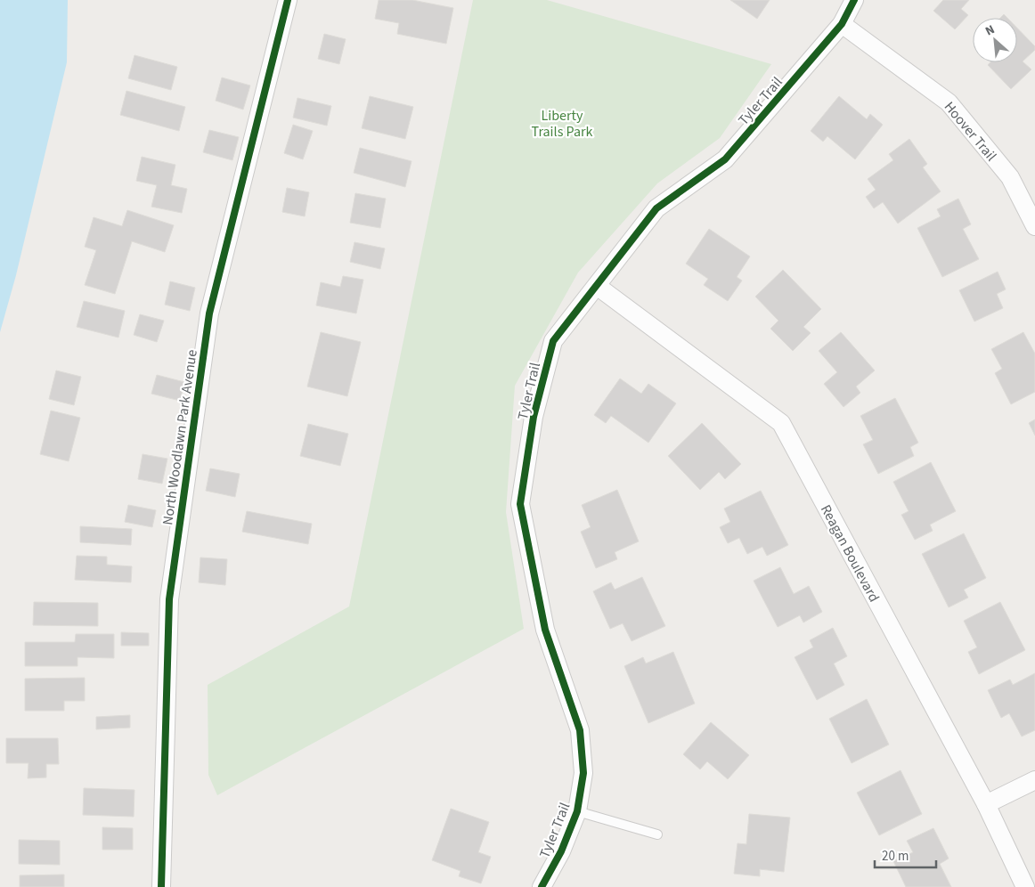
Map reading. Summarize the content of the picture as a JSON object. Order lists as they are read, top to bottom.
{
  "streets": {
    "street": [
      "Tyler Trail",
      "Hoover Trail",
      "North Woodlawn Park Avenue",
      "Reagan Boulevard"
    ]
  },
  "crossings": [
    ["Tyler Trail", "Hoover Trail"],
    ["Tyler Trail", "Reagan Boulevard"]
  ],
  "parks": ["Liberty Trails Park"],
  "scale_bar": "20 m",
  "north": "top left"
}
